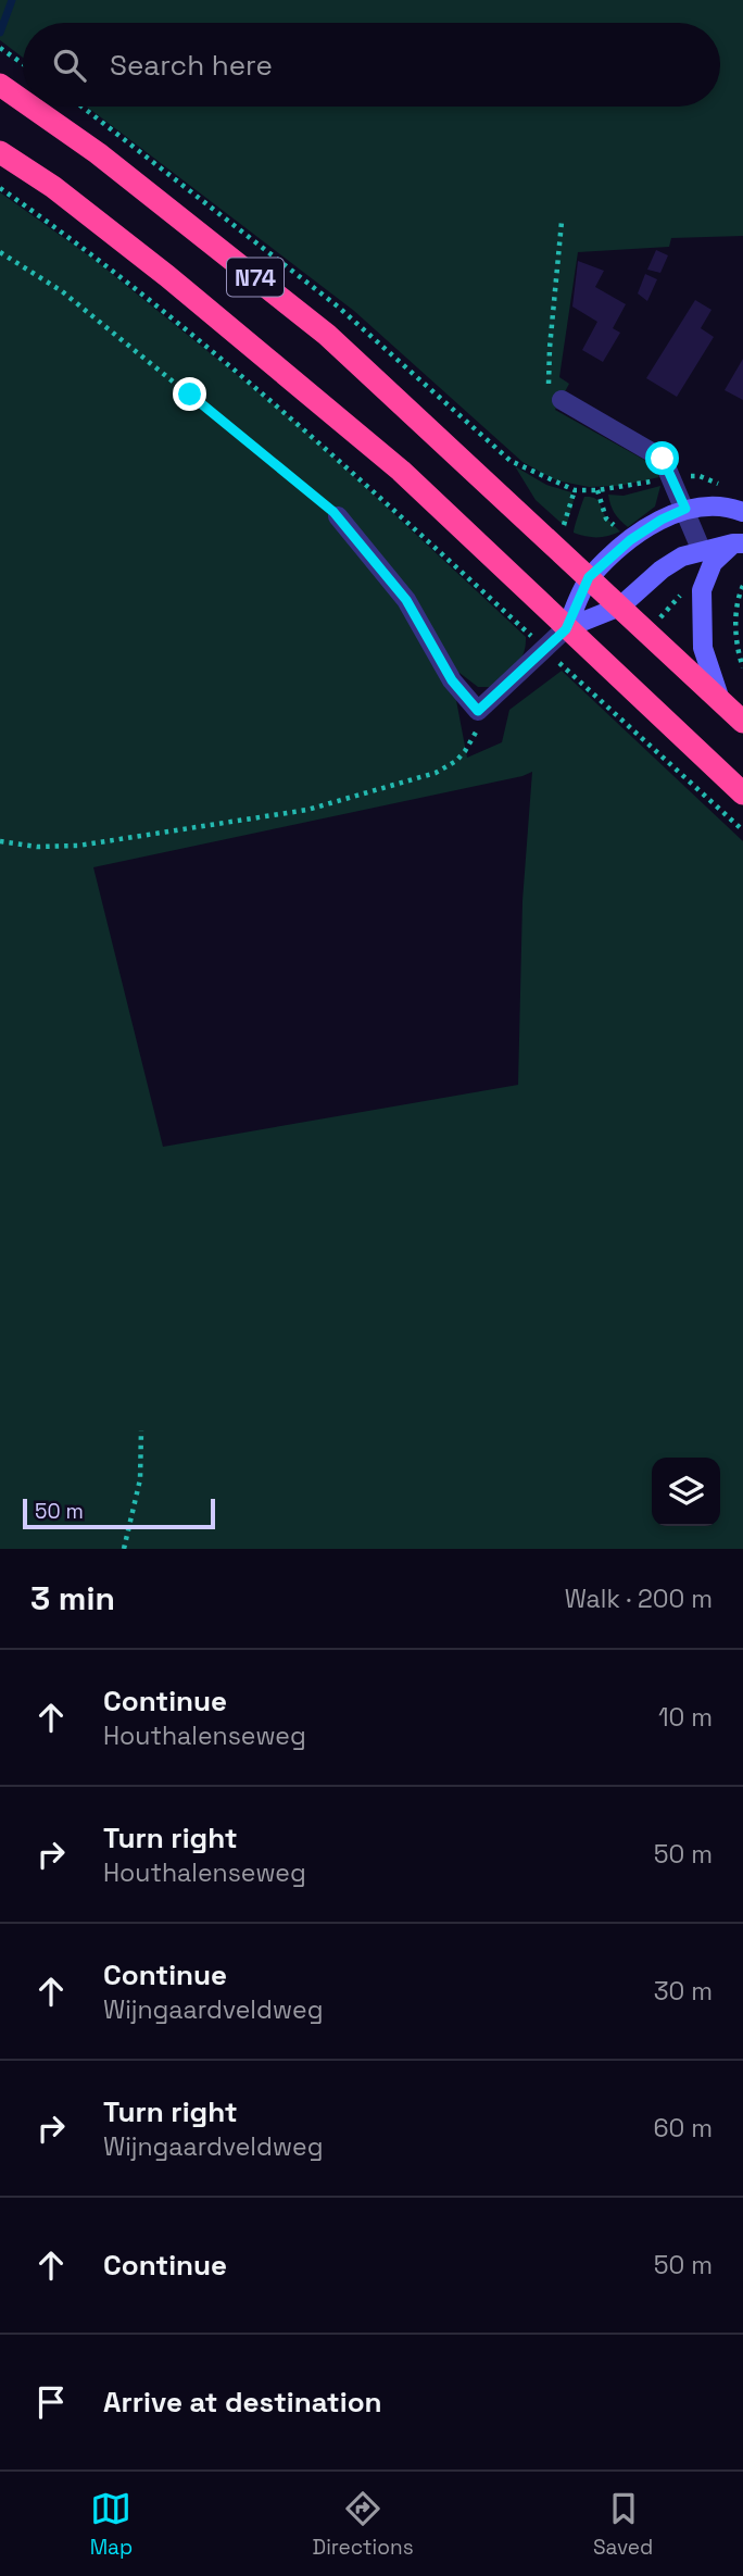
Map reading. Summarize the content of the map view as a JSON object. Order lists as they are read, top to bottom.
{
  "streets": {
    "highway": ["N74"]
  },
  "scale_bar": "50 m",
  "page": {
    "search": "Search here",
    "scale": "50 m",
    "heading": ["3 min", "Walk · 200 m"],
    "list": [
      ["Continue", "Houthalenseweg", "10 m"],
      ["Turn right", "Houthalenseweg", "50 m"],
      ["Continue", "Wijngaardveldweg", "30 m"],
      ["Turn right", "Wijngaardveldweg", "60 m"],
      ["Continue", "50 m"],
      "Arrive at destination"
    ],
    "nav": ["Map", "Directions", "Saved"]
  }
}
